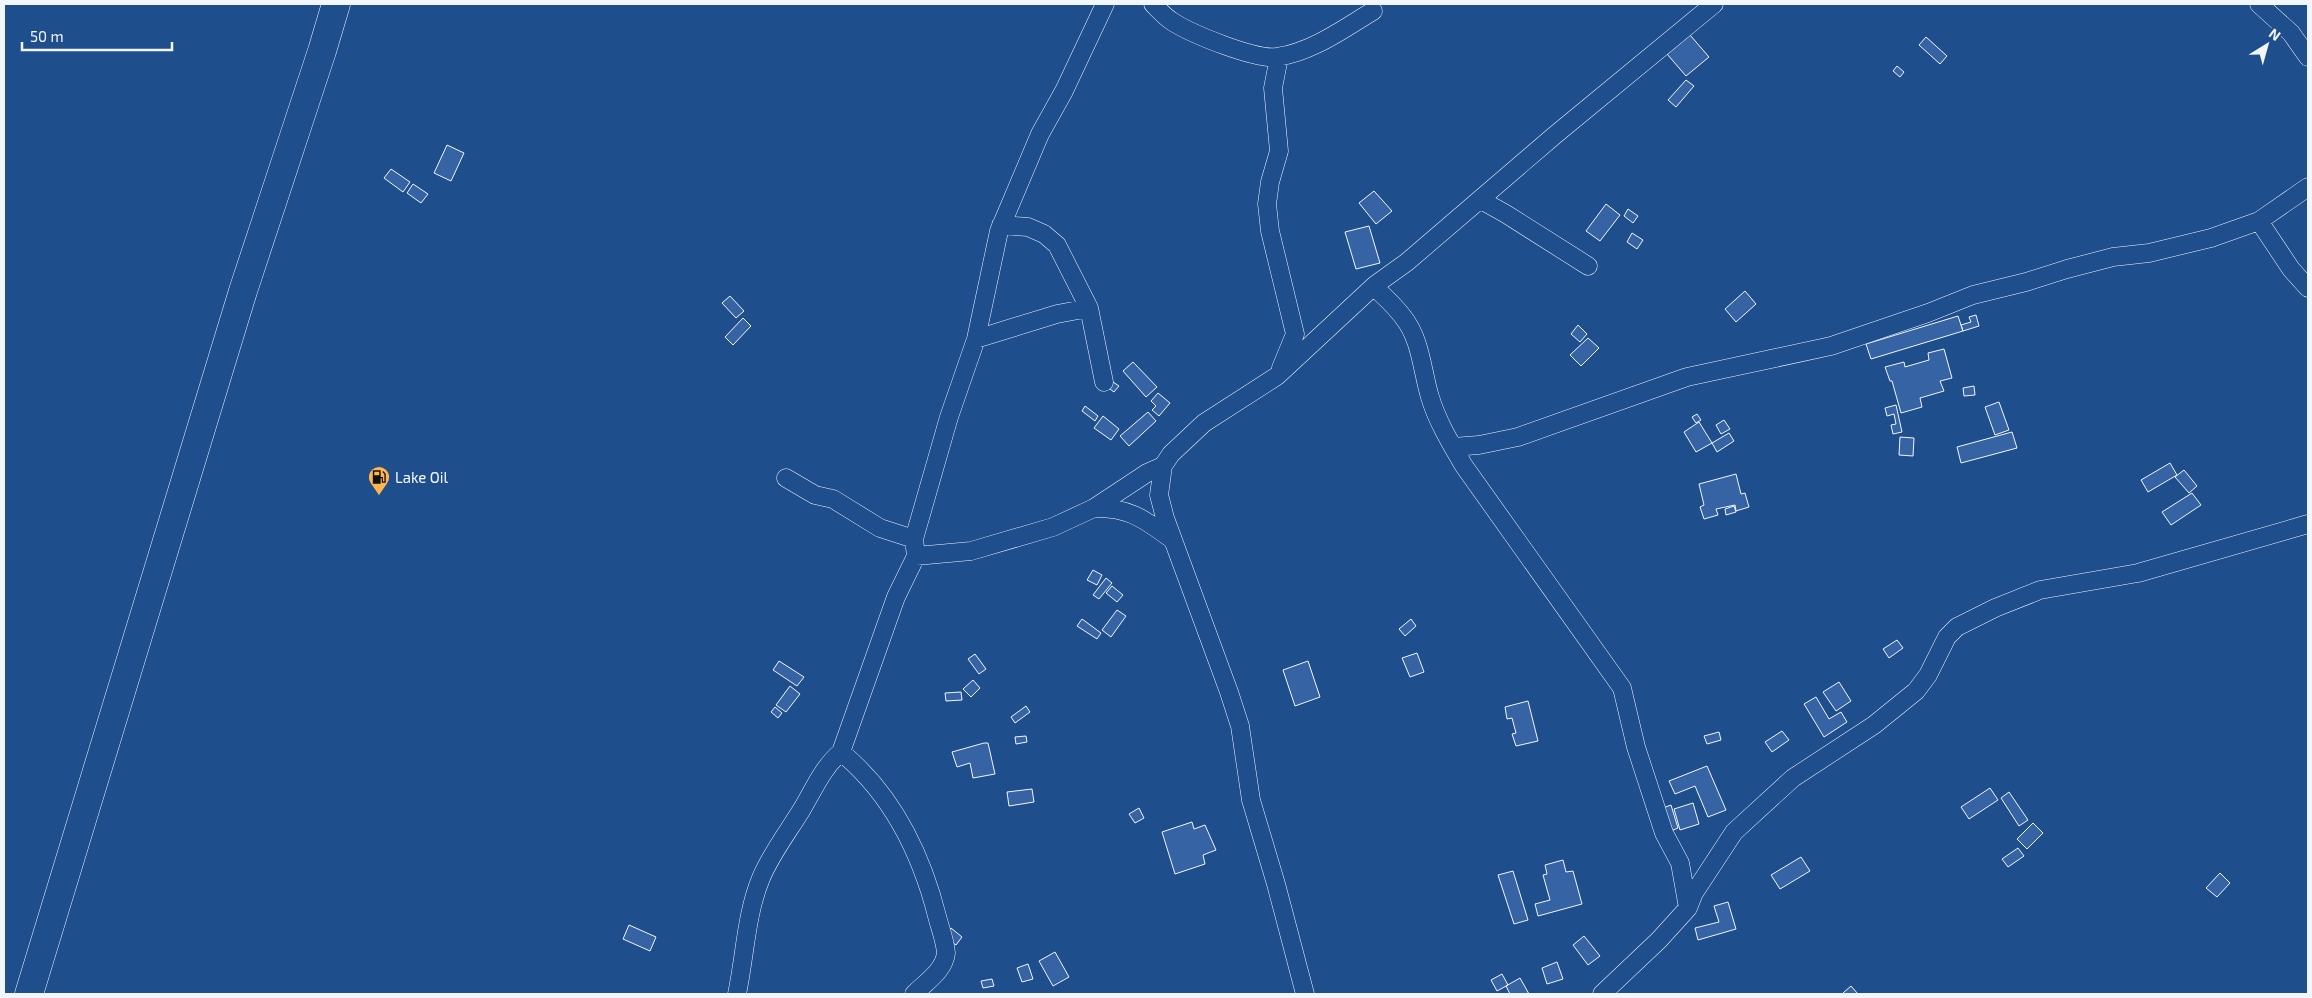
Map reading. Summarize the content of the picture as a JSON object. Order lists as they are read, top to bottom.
{
  "places": {
    "fuel station": ["Lake Oil"]
  },
  "scale_bar": "50 m",
  "north": "top right"
}
